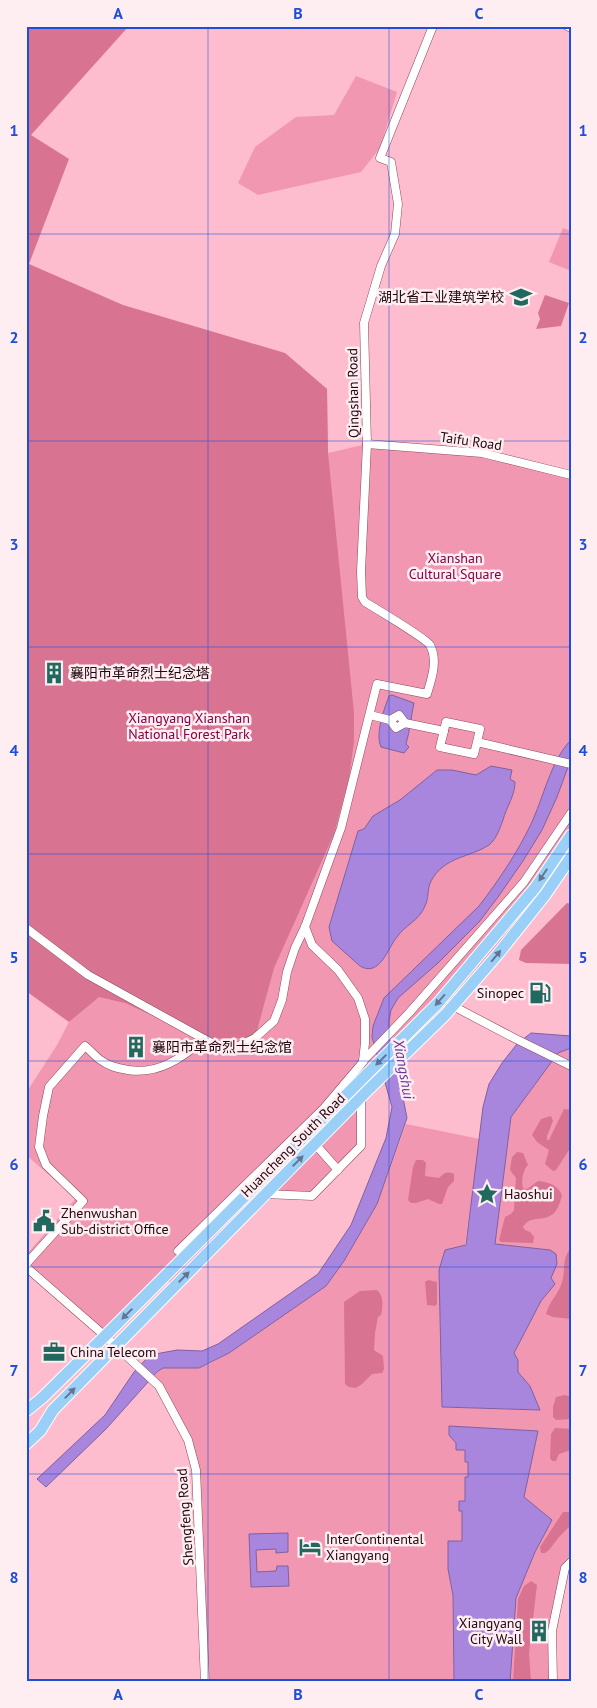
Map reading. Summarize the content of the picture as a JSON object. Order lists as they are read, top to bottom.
{
  "streets": {
    "highway": ["Huancheng South Road"],
    "street": ["Qingshan Road", "Taifu Road", "Shengfeng Road"]
  },
  "crossings": [
    ["Qingshan Road", "Taifu Road"],
    ["Huancheng South Road", "Shengfeng Road"]
  ],
  "water": ["Xiangshui"],
  "parks": ["Xianshan Cultural Square", "Xiangyang Xianshan National Forest Park"],
  "places": {
    "school or university": ["湖北省工业建筑学校"],
    "building": ["襄阳市革命烈士纪念塔", "襄阳市革命烈士纪念馆", "Xiangyang City Wall"],
    "fuel station": ["Sinopec"],
    "place": ["Haoshui"],
    "public building": ["Zhenwushan Sub-district Office"],
    "office": ["China Telecom"],
    "hotel": ["InterContinental Xiangyang"]
  },
  "grid": {
    "columns": ["A", "B", "C"],
    "rows": [
      "1",
      "2",
      "3",
      "4",
      "5",
      "6",
      "7",
      "8"
    ]
  }
}
